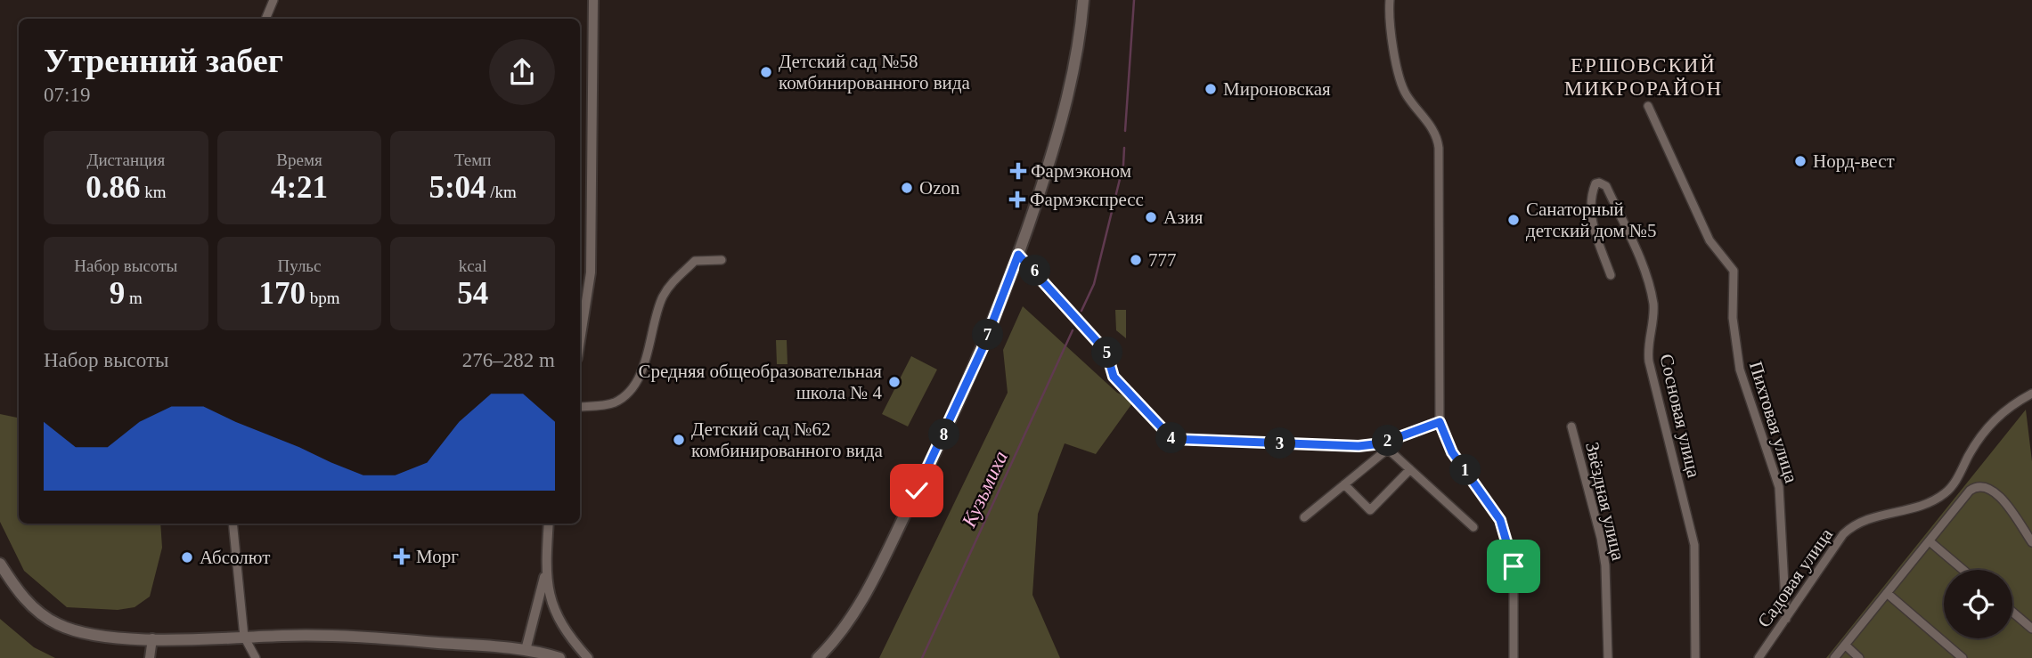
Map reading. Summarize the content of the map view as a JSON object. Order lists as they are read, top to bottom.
{
  "streets": {
    "street": [
      "Сосновая улица",
      "Пихтовая улица",
      "Звёздная улица",
      "Садовая улица"
    ]
  },
  "crossings": [
    ["Пихтовая улица", "Садовая улица"]
  ],
  "districts": ["ЕРШОВСКИЙ МИКРОРАЙОН"],
  "water": ["Кузьмиха"],
  "places": {
    "other": [
      "Детский сад №58 комбинированного вида",
      "Мироновская",
      "Норд-вест",
      "Ozon",
      "Азия",
      "Санаторный детский дом №5",
      "777",
      "Средняя общеобразовательная школа № 4",
      "Детский сад №62 комбинированного вида",
      "Абсолют"
    ],
    "health": ["Фармэконом", "Фармэкспресс", "Морг"]
  },
  "page": {
    "heading": ["Утренний забег", "07:19"],
    "stats": [
      ["Дистанция", "0.86 km"],
      ["Время", "4:21"],
      ["Темп", "5:04 /km"],
      ["Набор высоты", "9 m"],
      ["Пульс", "170 bpm"],
      ["kcal", "54"]
    ],
    "pins": [
      "6",
      "7",
      "5",
      "8",
      "4",
      "2",
      "3",
      "1"
    ],
    "chart": ["Набор высоты", "276–282 m"]
  }
}
